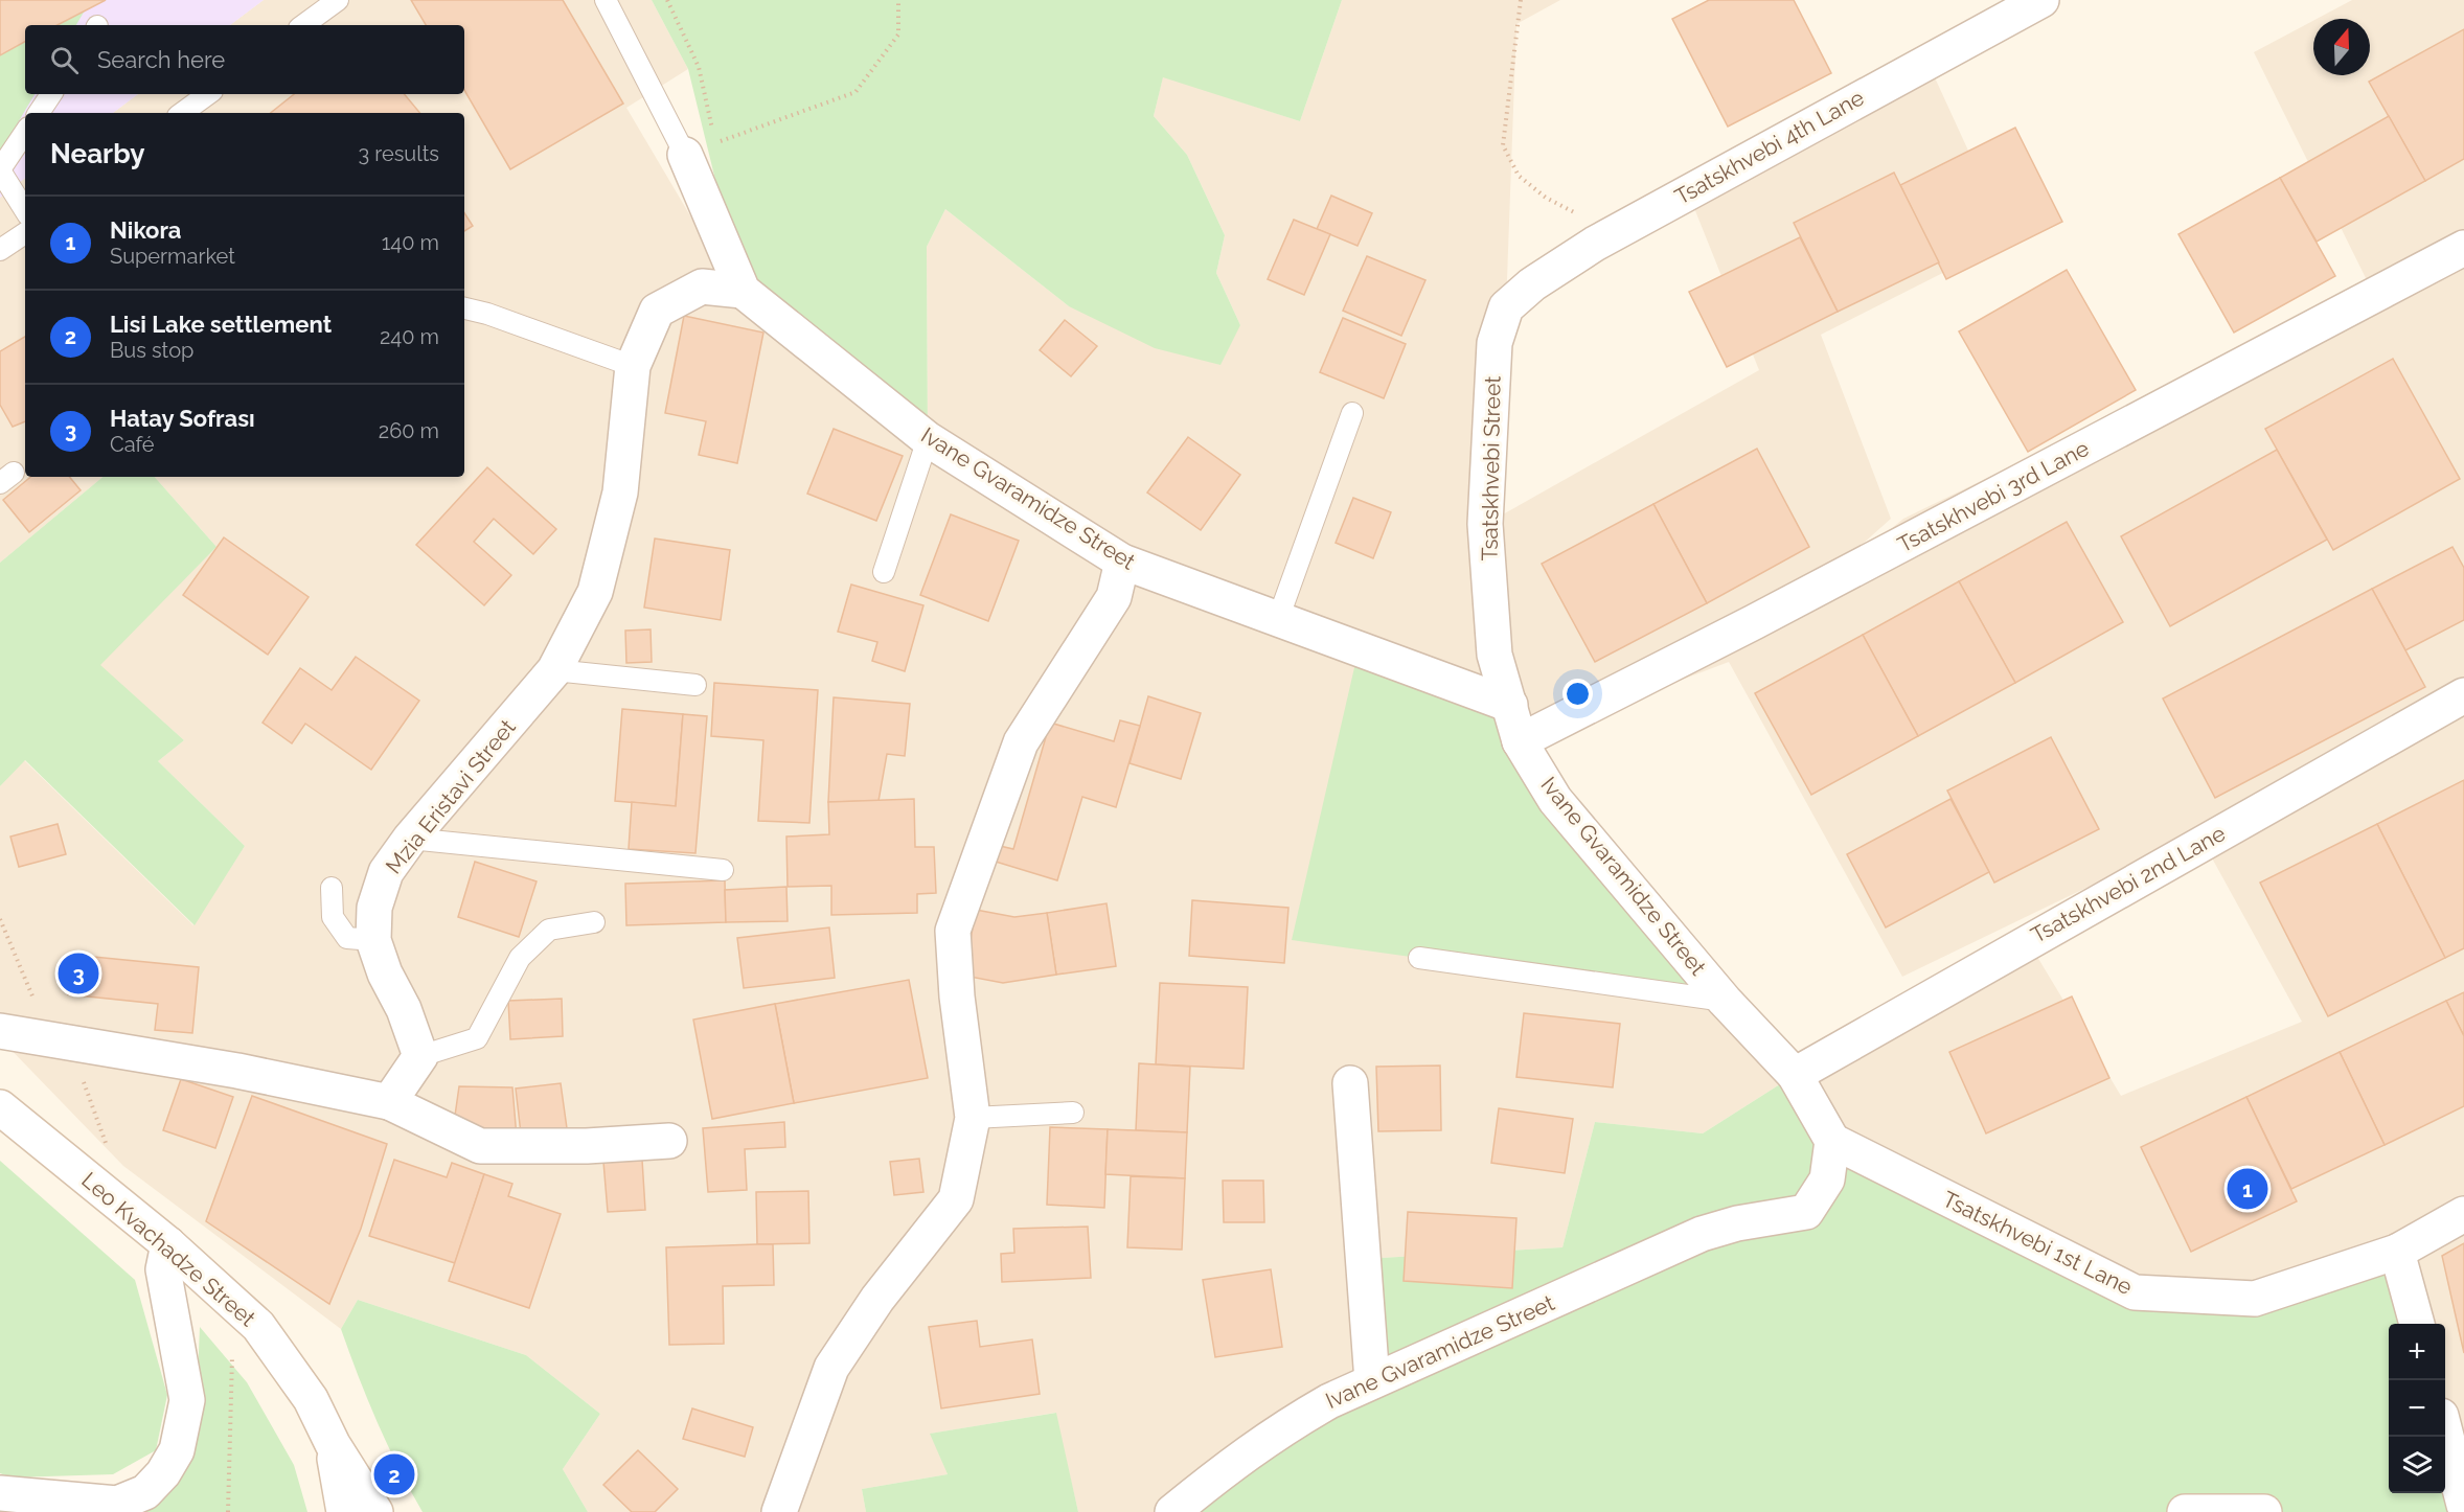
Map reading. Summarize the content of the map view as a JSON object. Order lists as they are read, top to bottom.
{
  "streets": {
    "street": [
      "Tsatskhvebi 4th Lane",
      "Tsatskhvebi Street",
      "Tsatskhvebi 3rd Lane",
      "Ivane Gvaramidze Street",
      "Mzia Eristavi Street",
      "Tsatskhvebi 2nd Lane",
      "Tsatskhvebi 1st Lane",
      "Leo Kvachadze Street"
    ]
  },
  "crossings": [
    ["Tsatskhvebi 4th Lane", "Tsatskhvebi Street"],
    ["Tsatskhvebi Street", "Ivane Gvaramidze Street"],
    ["Tsatskhvebi 3rd Lane", "Ivane Gvaramidze Street"],
    ["Ivane Gvaramidze Street", "Mzia Eristavi Street"],
    ["Ivane Gvaramidze Street", "Tsatskhvebi 2nd Lane"],
    ["Ivane Gvaramidze Street", "Tsatskhvebi 1st Lane"]
  ],
  "north": "top",
  "page": {
    "search": "Search here",
    "heading": ["Nearby", "3 results"],
    "list": [
      {
        "mark": "1",
        "name": "Nikora",
        "note": "Supermarket",
        "value": "140 m"
      },
      {
        "mark": "2",
        "name": "Lisi Lake settlement",
        "note": "Bus stop",
        "value": "240 m"
      },
      {
        "mark": "3",
        "name": "Hatay Sofrası",
        "note": "Café",
        "value": "260 m"
      }
    ],
    "pins": ["3", "1", "2"],
    "map_buttons": ["+", "−"]
  }
}
